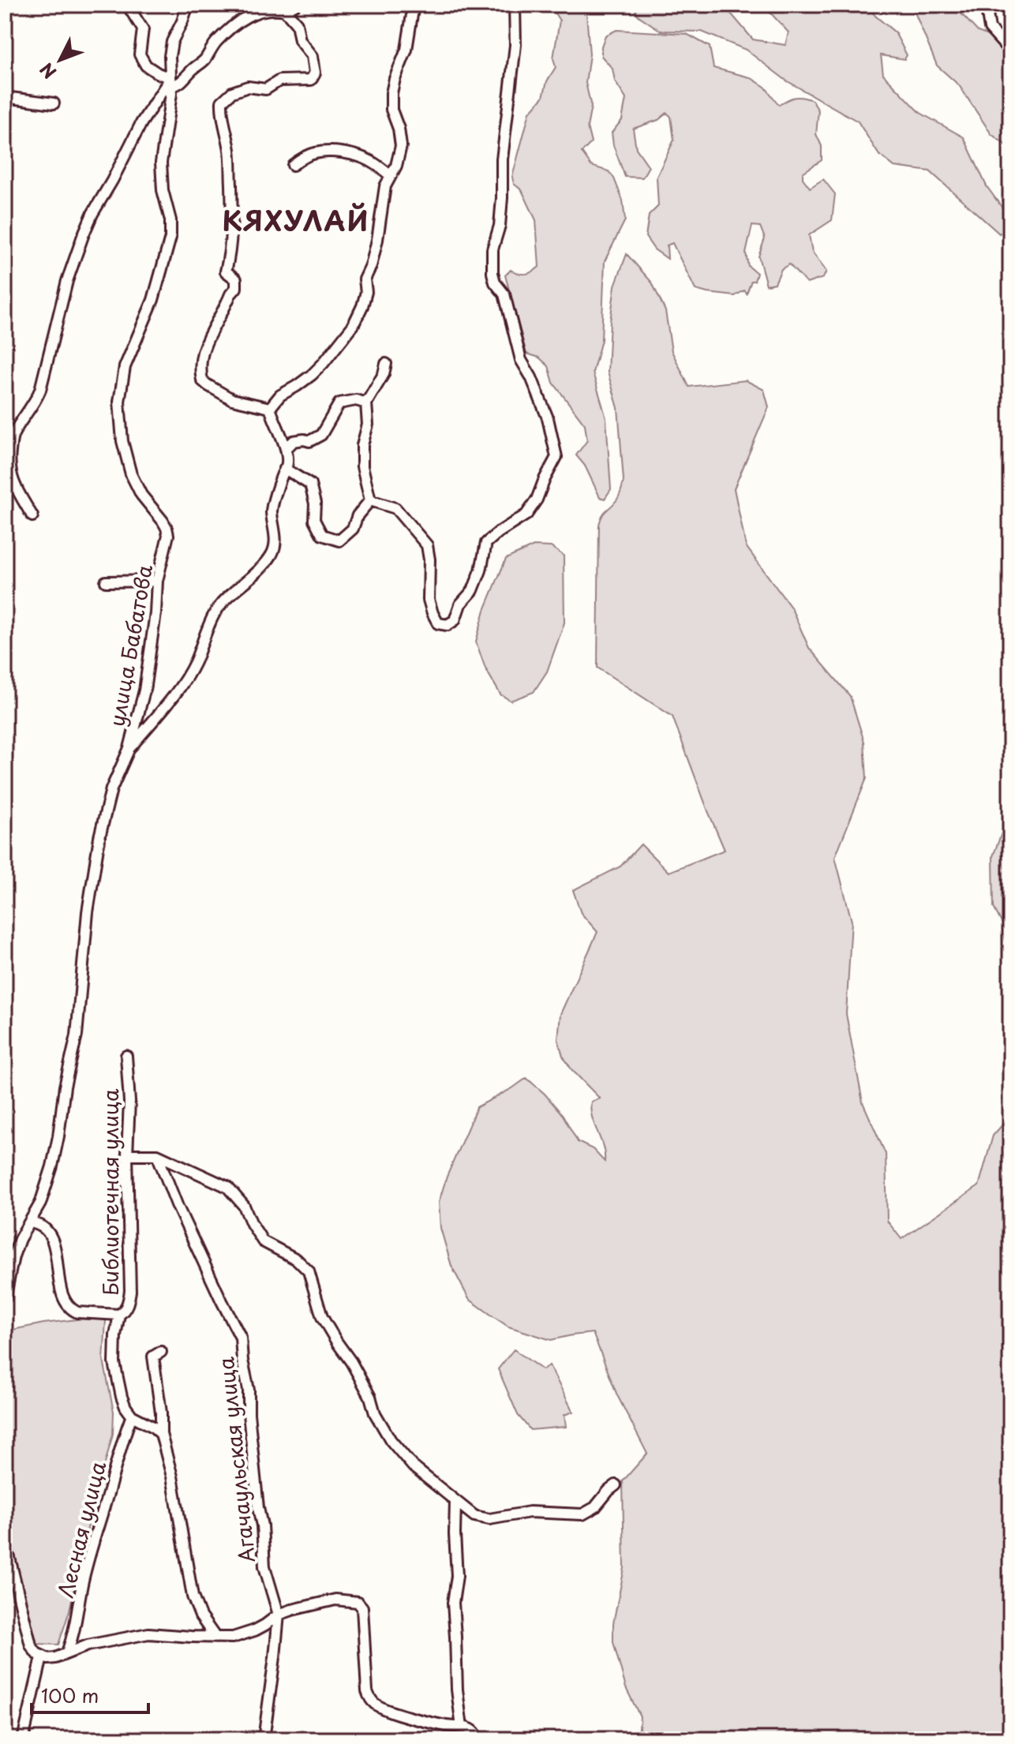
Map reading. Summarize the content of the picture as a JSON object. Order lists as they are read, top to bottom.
{
  "streets": {
    "street": [
      "улица Бабатова",
      "Библиотечная улица",
      "Агачаульская улица",
      "Лесная улица"
    ]
  },
  "crossings": [
    ["Библиотечная улица", "Лесная улица"]
  ],
  "districts": ["КЯХУЛАЙ"],
  "scale_bar": "100 m",
  "north": "bottom left"
}
